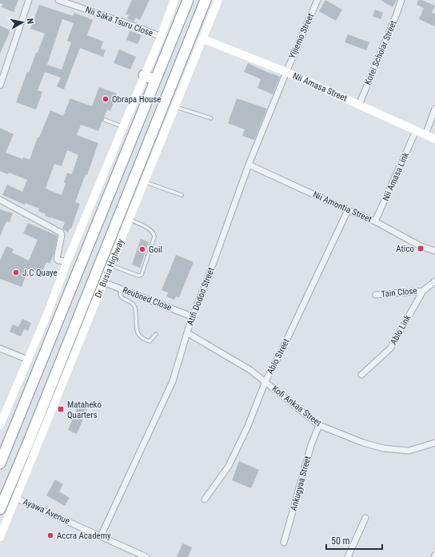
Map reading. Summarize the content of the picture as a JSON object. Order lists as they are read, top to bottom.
{
  "streets": {
    "highway": ["Dr. Busia Highway"],
    "street": [
      "Nii Saka Tsuru Close",
      "Yijiemo Street",
      "Kotei Scholar Street",
      "Nii Amasa Street",
      "Nii Amasa Link",
      "Nii Amontia Street",
      "Tain Close",
      "Atifi Dodoo Street",
      "Reubned Close",
      "Ablo Link",
      "Ablo Street",
      "Kofi Ankaa Street",
      "Ankugyaa Street",
      "Ayawa Avenue"
    ]
  },
  "crossings": [
    ["Yijiemo Street", "Nii Amasa Street"],
    ["Yijiemo Street", "Atifi Dodoo Street"],
    ["Kotei Scholar Street", "Nii Amasa Street"],
    ["Nii Amasa Street", "Nii Amasa Link"],
    ["Nii Amasa Street", "Dr. Busia Highway"],
    ["Nii Amasa Street", "Atifi Dodoo Street"],
    ["Nii Amasa Link", "Nii Amontia Street"],
    ["Nii Amontia Street", "Atifi Dodoo Street"],
    ["Nii Amontia Street", "Ablo Street"],
    ["Dr. Busia Highway", "Reubned Close"],
    ["Dr. Busia Highway", "Ayawa Avenue"],
    ["Tain Close", "Ablo Link"],
    ["Atifi Dodoo Street", "Reubned Close"],
    ["Atifi Dodoo Street", "Kofi Ankaa Street"],
    ["Atifi Dodoo Street", "Ayawa Avenue"],
    ["Ablo Street", "Kofi Ankaa Street"],
    ["Kofi Ankaa Street", "Ankugyaa Street"]
  ],
  "places": {
    "other": [
      "Obrapa House",
      "Goil",
      "J.C Quaye",
      "Accra Academy"
    ],
    "transit": ["Atico", "Mataheko Quarters"]
  },
  "scale_bar": "50 m",
  "north": "right"
}
